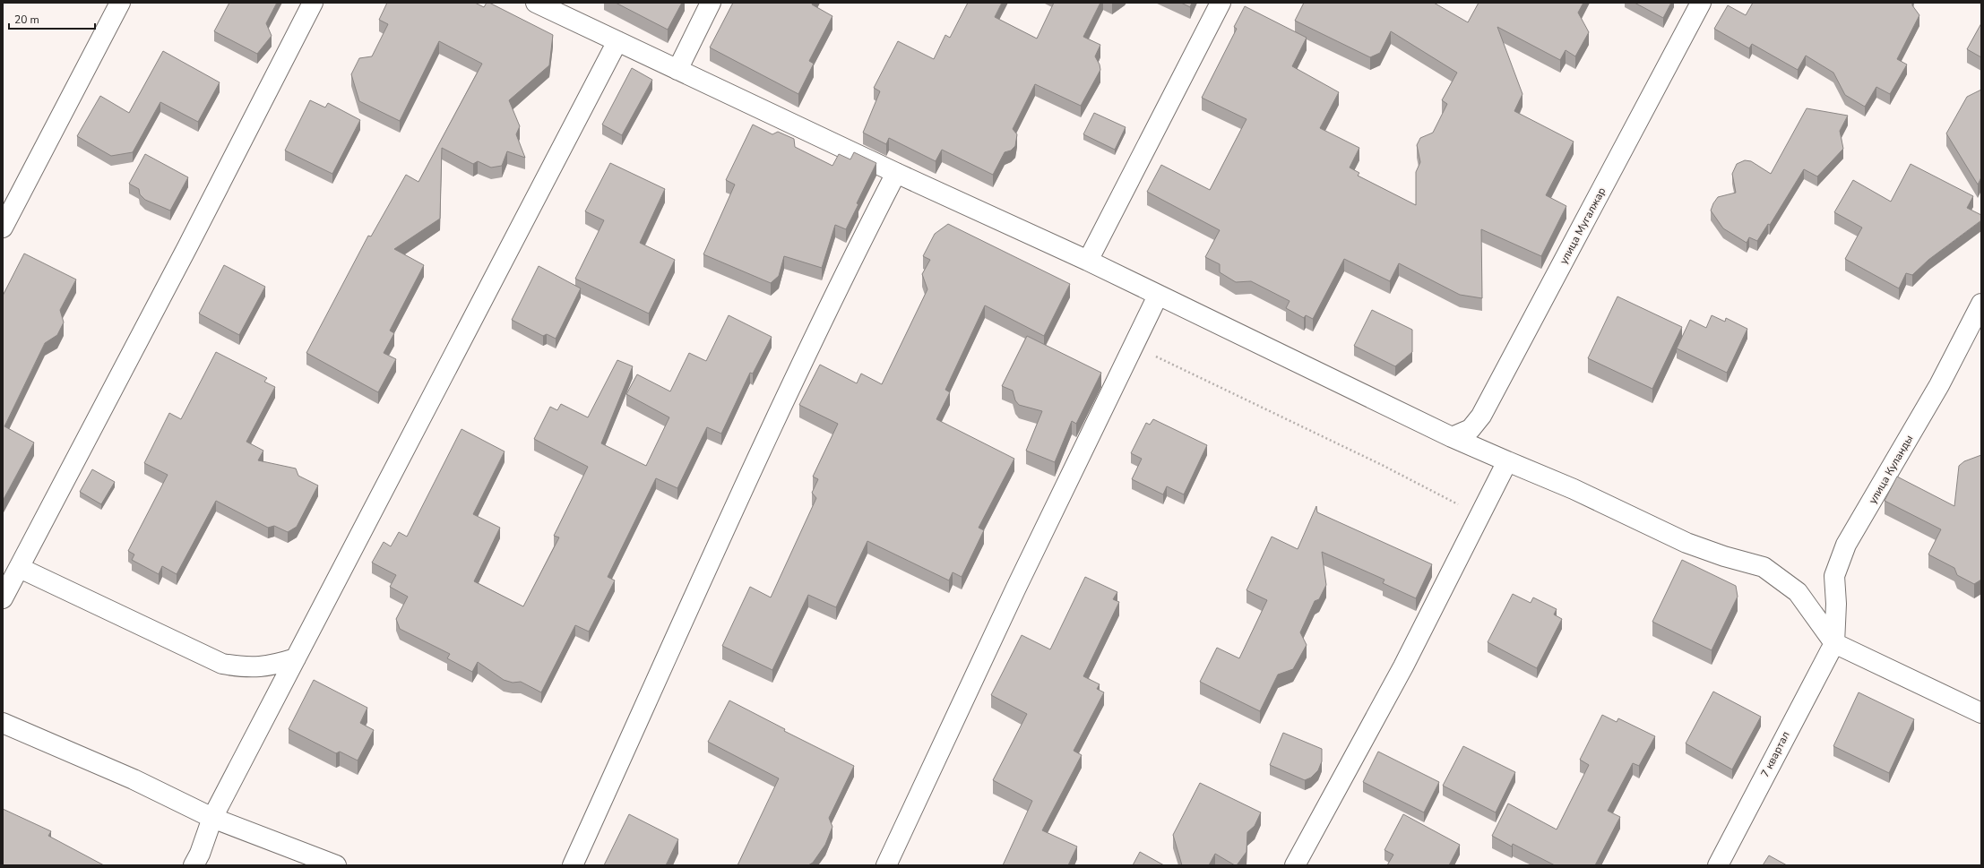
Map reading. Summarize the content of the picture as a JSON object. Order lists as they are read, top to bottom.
{
  "streets": {
    "street": ["улица Мугалжар", "улица Куланды", "7 квартал"]
  },
  "crossings": [
    ["улица Куланды", "7 квартал"]
  ],
  "scale_bar": "20 m"
}
